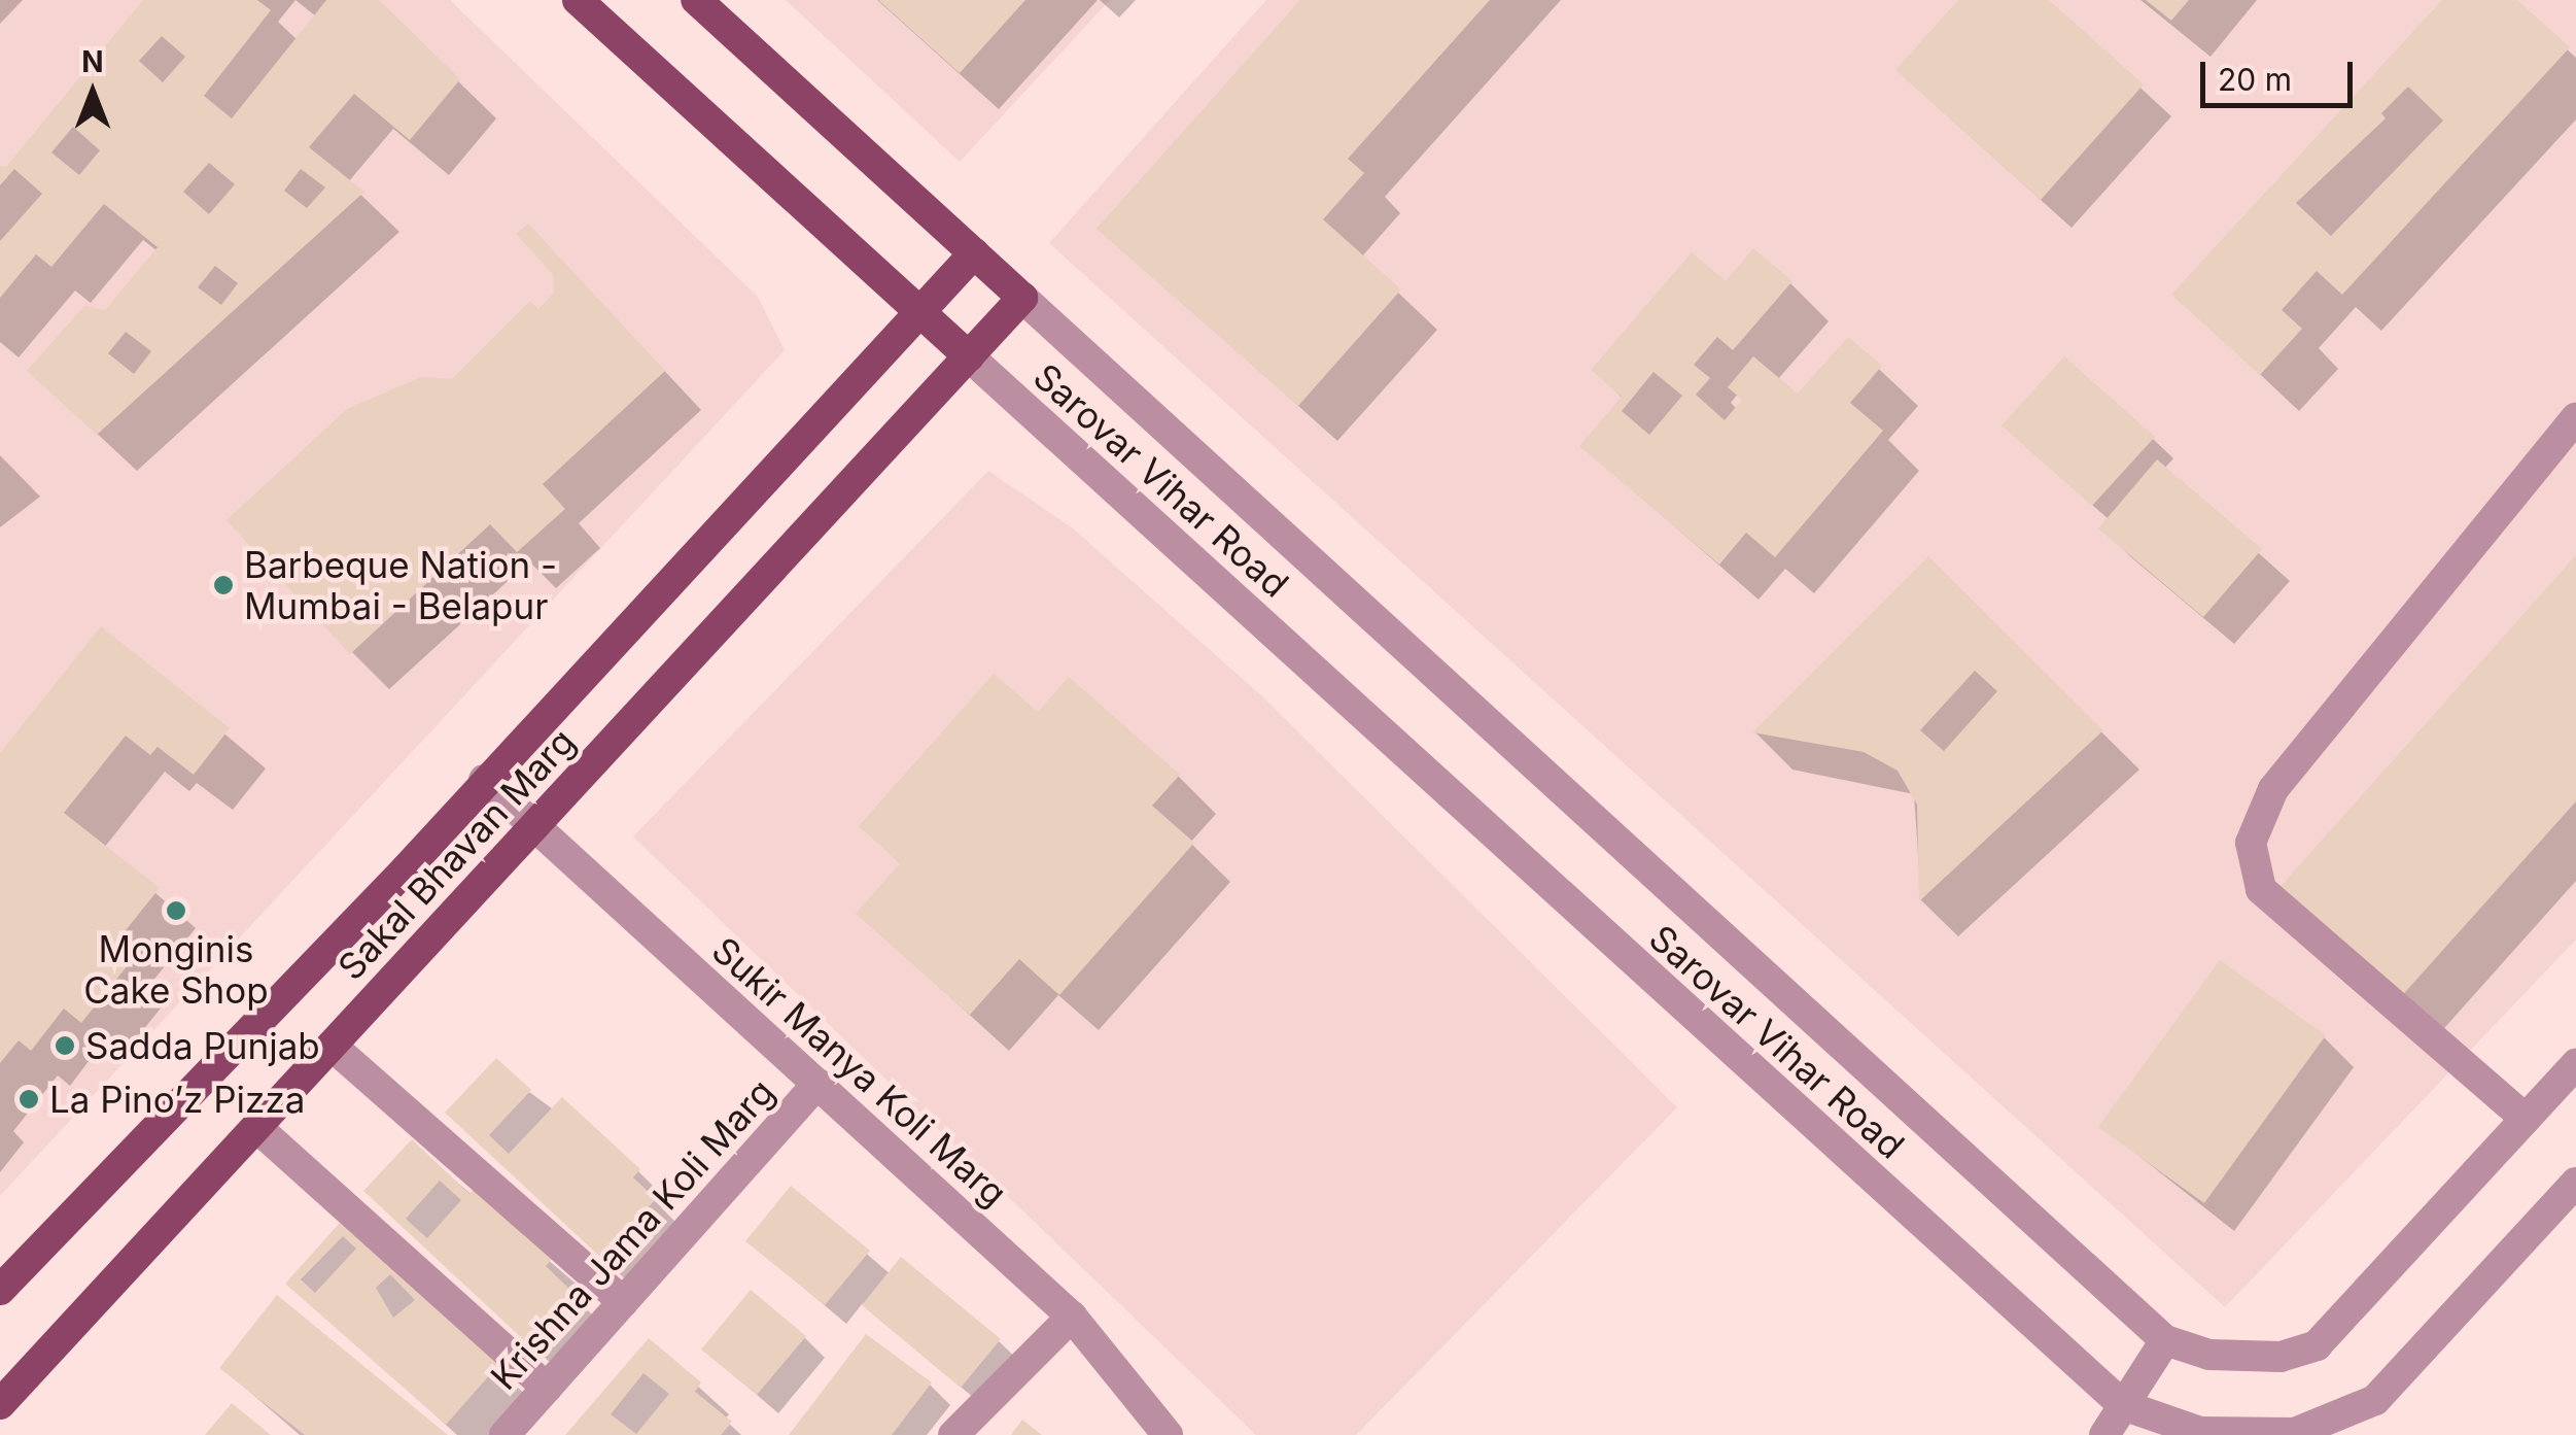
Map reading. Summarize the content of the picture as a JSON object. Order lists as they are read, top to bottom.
{
  "streets": {
    "main road": ["Sakal Bhavan Marg"],
    "street": ["Sarovar Vihar Road", "Sukir Manya Koli Marg", "Krishna Jama Koli Marg"]
  },
  "crossings": [
    ["Sarovar Vihar Road", "Sakal Bhavan Marg"],
    ["Sakal Bhavan Marg", "Sukir Manya Koli Marg"],
    ["Sukir Manya Koli Marg", "Krishna Jama Koli Marg"]
  ],
  "places": [
    "Barbeque Nation - Mumbai - Belapur",
    "Monginis Cake Shop",
    "Sadda Punjab",
    "La Pino’z Pizza"
  ],
  "scale_bar": "20 m",
  "north": "top"
}
